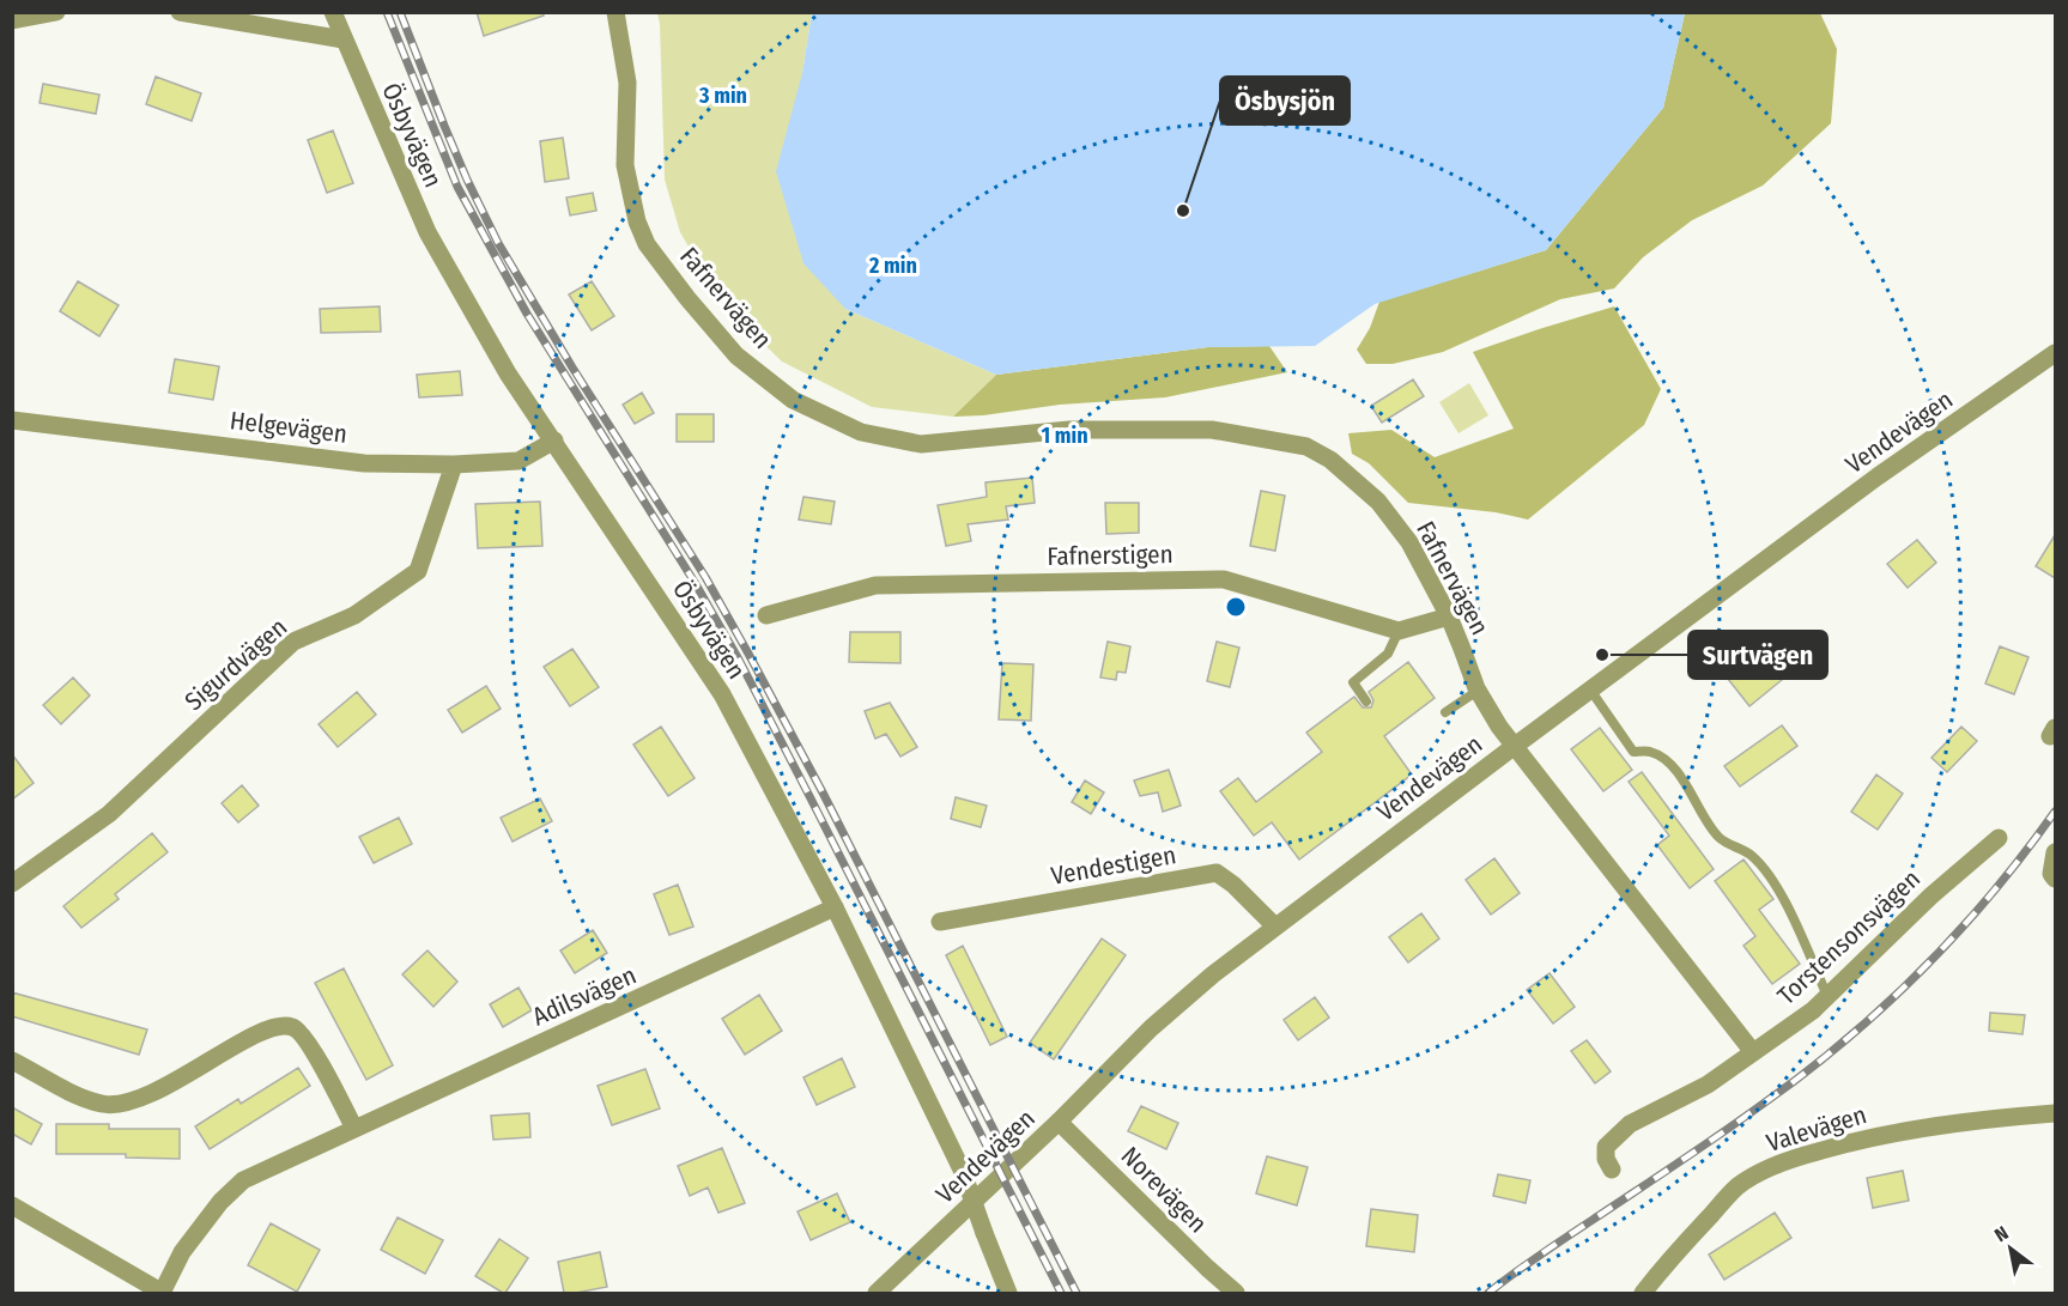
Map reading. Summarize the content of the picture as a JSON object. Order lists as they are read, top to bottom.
{
  "streets": {
    "street": [
      "Ösbyvägen",
      "Fafnervägen",
      "Helgevägen",
      "Vendevägen",
      "Fafnerstigen",
      "Sigurdvägen",
      "Vendestigen",
      "Torstensonsvägen",
      "Adilsvägen",
      "Valevägen",
      "Norevägen"
    ]
  },
  "crossings": [
    ["Ösbyvägen", "Helgevägen"],
    ["Ösbyvägen", "Adilsvägen"],
    ["Fafnervägen", "Vendevägen"],
    ["Fafnervägen", "Torstensonsvägen"],
    ["Helgevägen", "Sigurdvägen"],
    ["Vendevägen", "Vendestigen"],
    ["Vendevägen", "Norevägen"]
  ],
  "places": ["Ösbysjön", "Surtvägen"],
  "north": "top left",
  "rings": ["3 min", "2 min", "1 min"]
}
